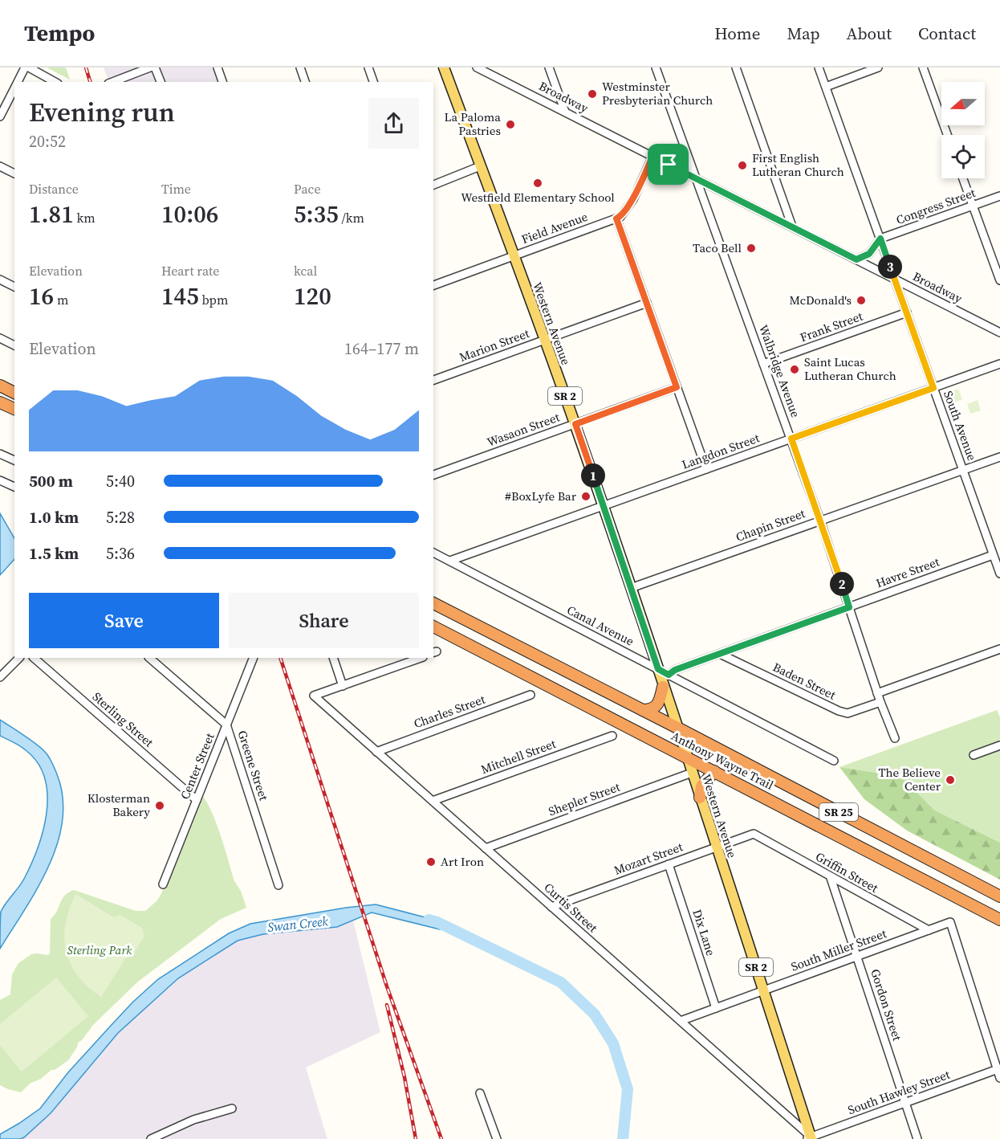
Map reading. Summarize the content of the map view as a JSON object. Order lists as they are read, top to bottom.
{
  "streets": {
    "highway": ["Anthony Wayne Trail", "SR 25"],
    "main road": ["Western Avenue", "SR 2"],
    "street": [
      "Broadway",
      "Congress Street",
      "Field Avenue",
      "Frank Street",
      "Marion Street",
      "Walbridge Avenue",
      "South Avenue",
      "Wasaon Street",
      "Langdon Street",
      "Chapin Street",
      "Havre Street",
      "Canal Avenue",
      "Baden Street",
      "Charles Street",
      "Sterling Street",
      "Mitchell Street",
      "Greene Street",
      "Center Street",
      "Shepler Street",
      "Mozart Street",
      "Griffin Street",
      "Curtis Street",
      "Dix Lane",
      "South Miller Street",
      "Gordon Street",
      "South Hawley Street"
    ]
  },
  "crossings": [
    ["Broadway", "Field Avenue"],
    ["Broadway", "Walbridge Avenue"],
    ["Broadway", "South Avenue"],
    ["Congress Street", "South Avenue"],
    ["Field Avenue", "Western Avenue"],
    ["Western Avenue", "Marion Street"],
    ["Western Avenue", "Wasaon Street"],
    ["Western Avenue", "Langdon Street"],
    ["Western Avenue", "Chapin Street"],
    ["Western Avenue", "Canal Avenue"],
    ["Western Avenue", "Anthony Wayne Trail"],
    ["Western Avenue", "Shepler Street"],
    ["Western Avenue", "Mozart Street"],
    ["Western Avenue", "Curtis Street"],
    ["Western Avenue", "South Miller Street"],
    ["Western Avenue", "South Hawley Street"],
    ["Frank Street", "Walbridge Avenue"],
    ["Frank Street", "South Avenue"],
    ["Walbridge Avenue", "Langdon Street"],
    ["Walbridge Avenue", "Chapin Street"],
    ["Walbridge Avenue", "Havre Street"],
    ["Walbridge Avenue", "Baden Street"],
    ["South Avenue", "Langdon Street"],
    ["South Avenue", "Chapin Street"],
    ["South Avenue", "Havre Street"],
    ["Langdon Street", "Canal Avenue"],
    ["Havre Street", "Canal Avenue"],
    ["Havre Street", "Baden Street"],
    ["Charles Street", "Curtis Street"],
    ["Sterling Street", "Center Street"],
    ["Mitchell Street", "Curtis Street"],
    ["Greene Street", "Center Street"],
    ["Shepler Street", "Curtis Street"],
    ["Mozart Street", "Griffin Street"],
    ["Mozart Street", "Curtis Street"],
    ["Mozart Street", "Dix Lane"],
    ["Griffin Street", "South Miller Street"],
    ["Griffin Street", "Gordon Street"],
    ["Curtis Street", "South Miller Street"],
    ["Curtis Street", "South Hawley Street"],
    ["Dix Lane", "South Miller Street"],
    ["South Miller Street", "Gordon Street"],
    ["South Miller Street", "South Hawley Street"],
    ["Gordon Street", "South Hawley Street"]
  ],
  "water": ["Swan Creek"],
  "parks": ["Sterling Park"],
  "places": [
    "Westminster Presbyterian Church",
    "La Paloma Pastries",
    "First English Lutheran Church",
    "Westfield Elementary School",
    "Taco Bell",
    "McDonald's",
    "Saint Lucas Lutheran Church",
    "#BoxLyfe Bar",
    "The Believe Center",
    "Klosterman Bakery",
    "Art Iron"
  ],
  "north": "left",
  "page": {
    "header": "Tempo",
    "nav": [
      "Home",
      "Map",
      "About",
      "Contact"
    ],
    "heading": ["Evening run", "20:52"],
    "stats": [
      ["Distance", "1.81 km"],
      ["Time", "10:06"],
      ["Pace", "5:35 /km"],
      ["Elevation", "16 m"],
      ["Heart rate", "145 bpm"],
      ["kcal", "120"]
    ],
    "pins": ["3", "1", "2"],
    "chart": ["Elevation", "164–177 m"],
    "list": [
      {
        "name": "500 m",
        "note": "5:40"
      },
      {
        "name": "1.0 km",
        "note": "5:28"
      },
      {
        "name": "1.5 km",
        "note": "5:36"
      }
    ],
    "buttons": ["Save", "Share"]
  }
}
